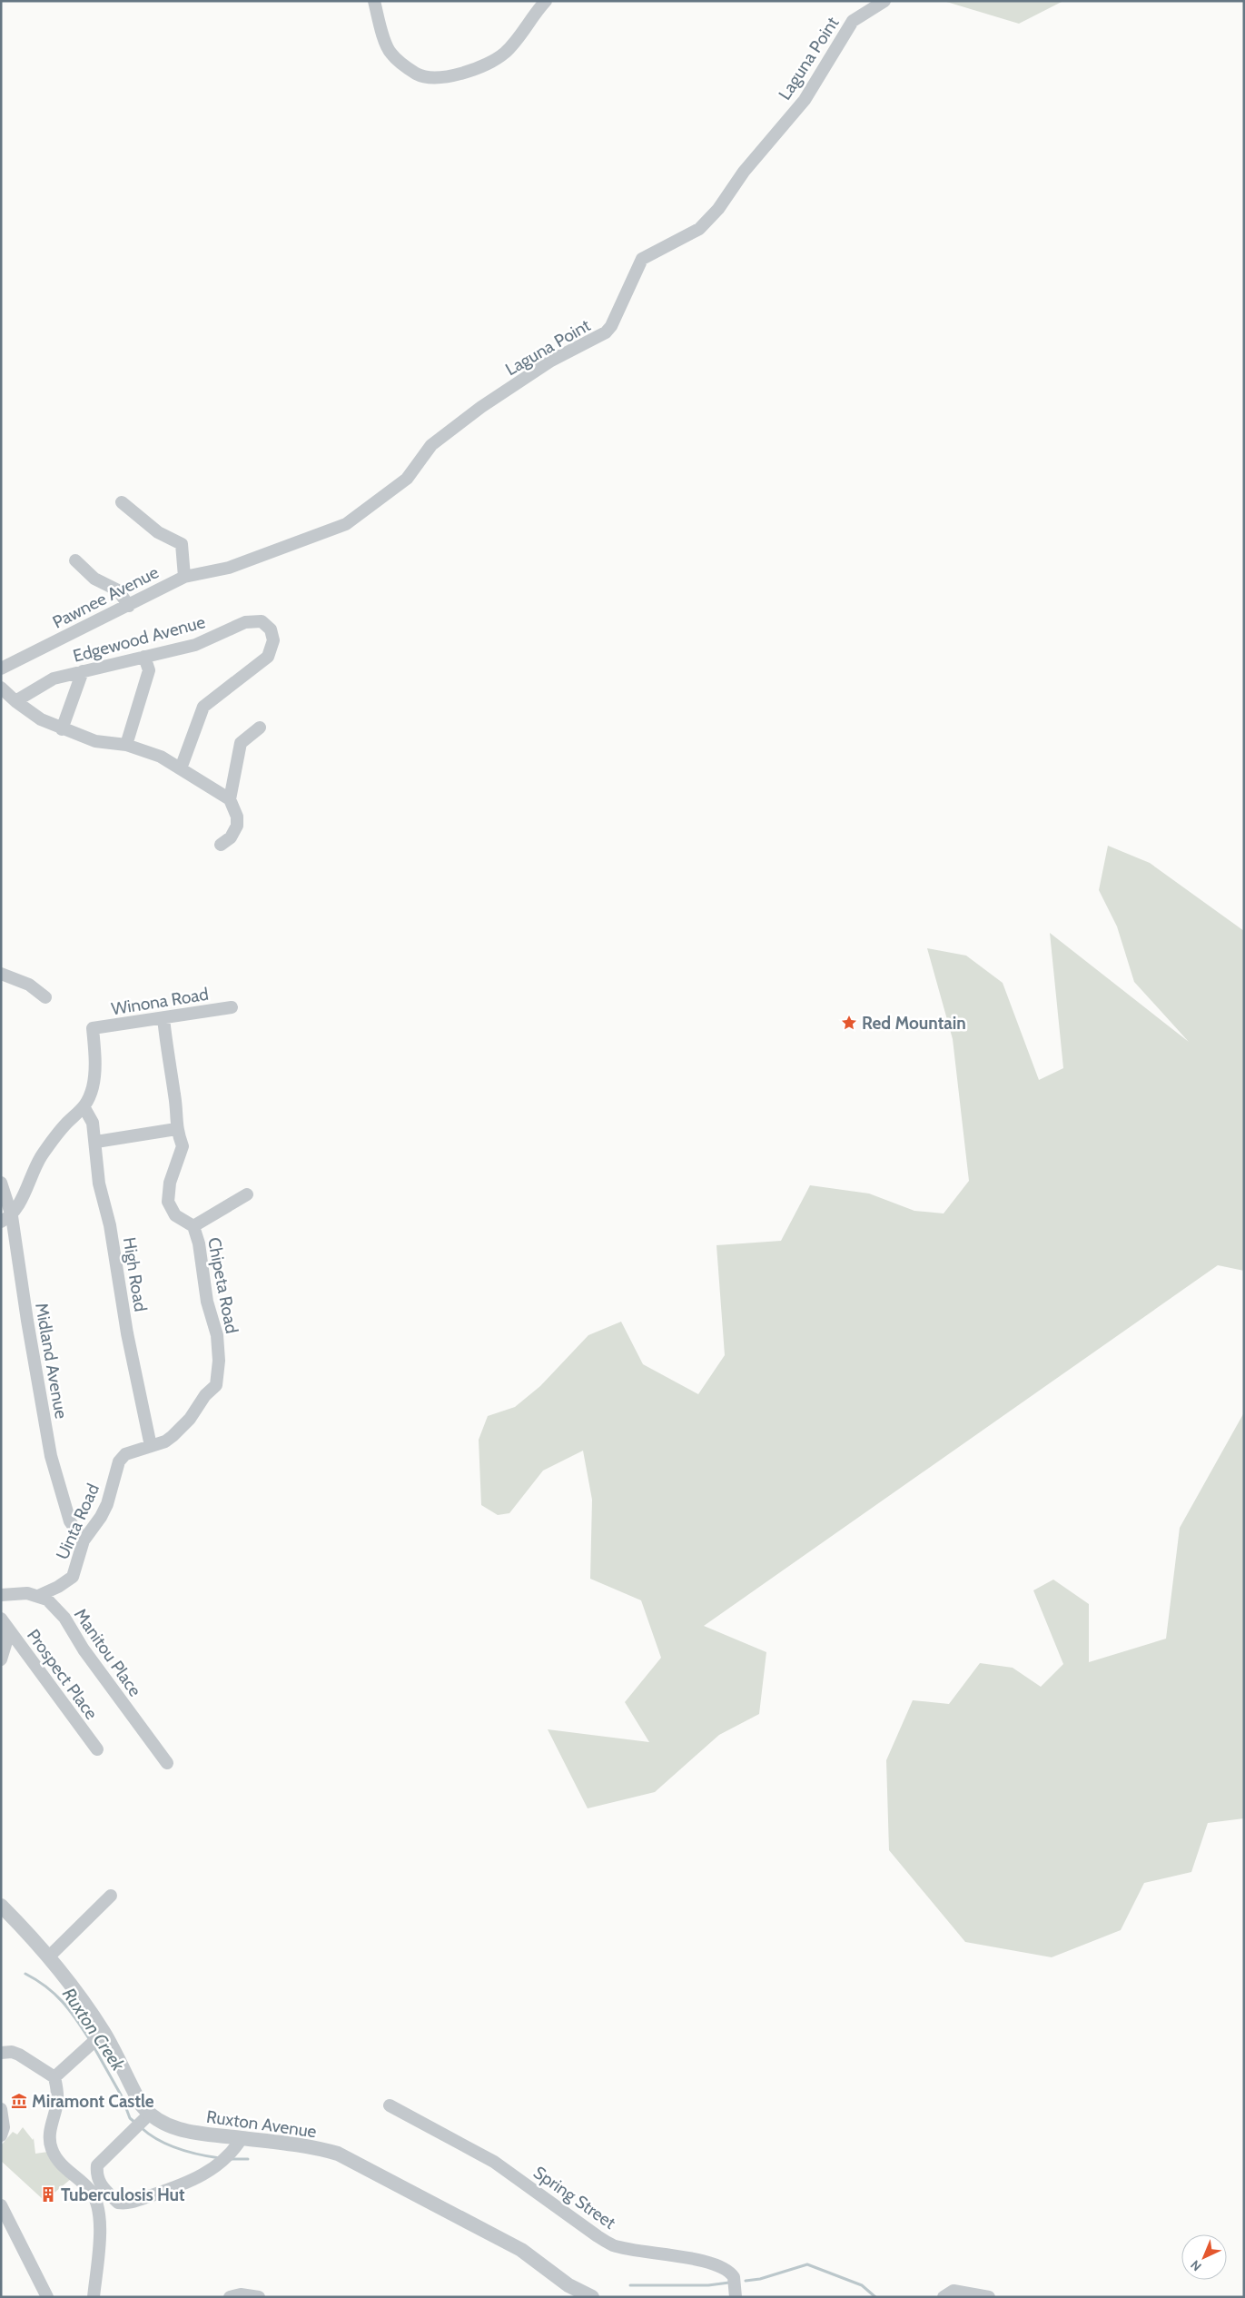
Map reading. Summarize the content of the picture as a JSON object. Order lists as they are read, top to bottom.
{
  "streets": {
    "street": [
      "Laguna Point",
      "Pawnee Avenue",
      "Edgewood Avenue",
      "Winona Road",
      "High Road",
      "Chipeta Road",
      "Midland Avenue",
      "Uinta Road",
      "Manitou Place",
      "Prospect Place",
      "Ruxton Avenue",
      "Spring Street"
    ]
  },
  "crossings": [
    ["Laguna Point", "Pawnee Avenue"],
    ["Winona Road", "High Road"],
    ["Winona Road", "Chipeta Road"],
    ["High Road", "Uinta Road"],
    ["Chipeta Road", "Uinta Road"],
    ["Midland Avenue", "Uinta Road"],
    ["Uinta Road", "Manitou Place"]
  ],
  "water": ["Ruxton Creek"],
  "places": {
    "place": ["Red Mountain"],
    "museum": ["Miramont Castle"],
    "building": ["Tuberculosis Hut"]
  },
  "north": "bottom left"
}
